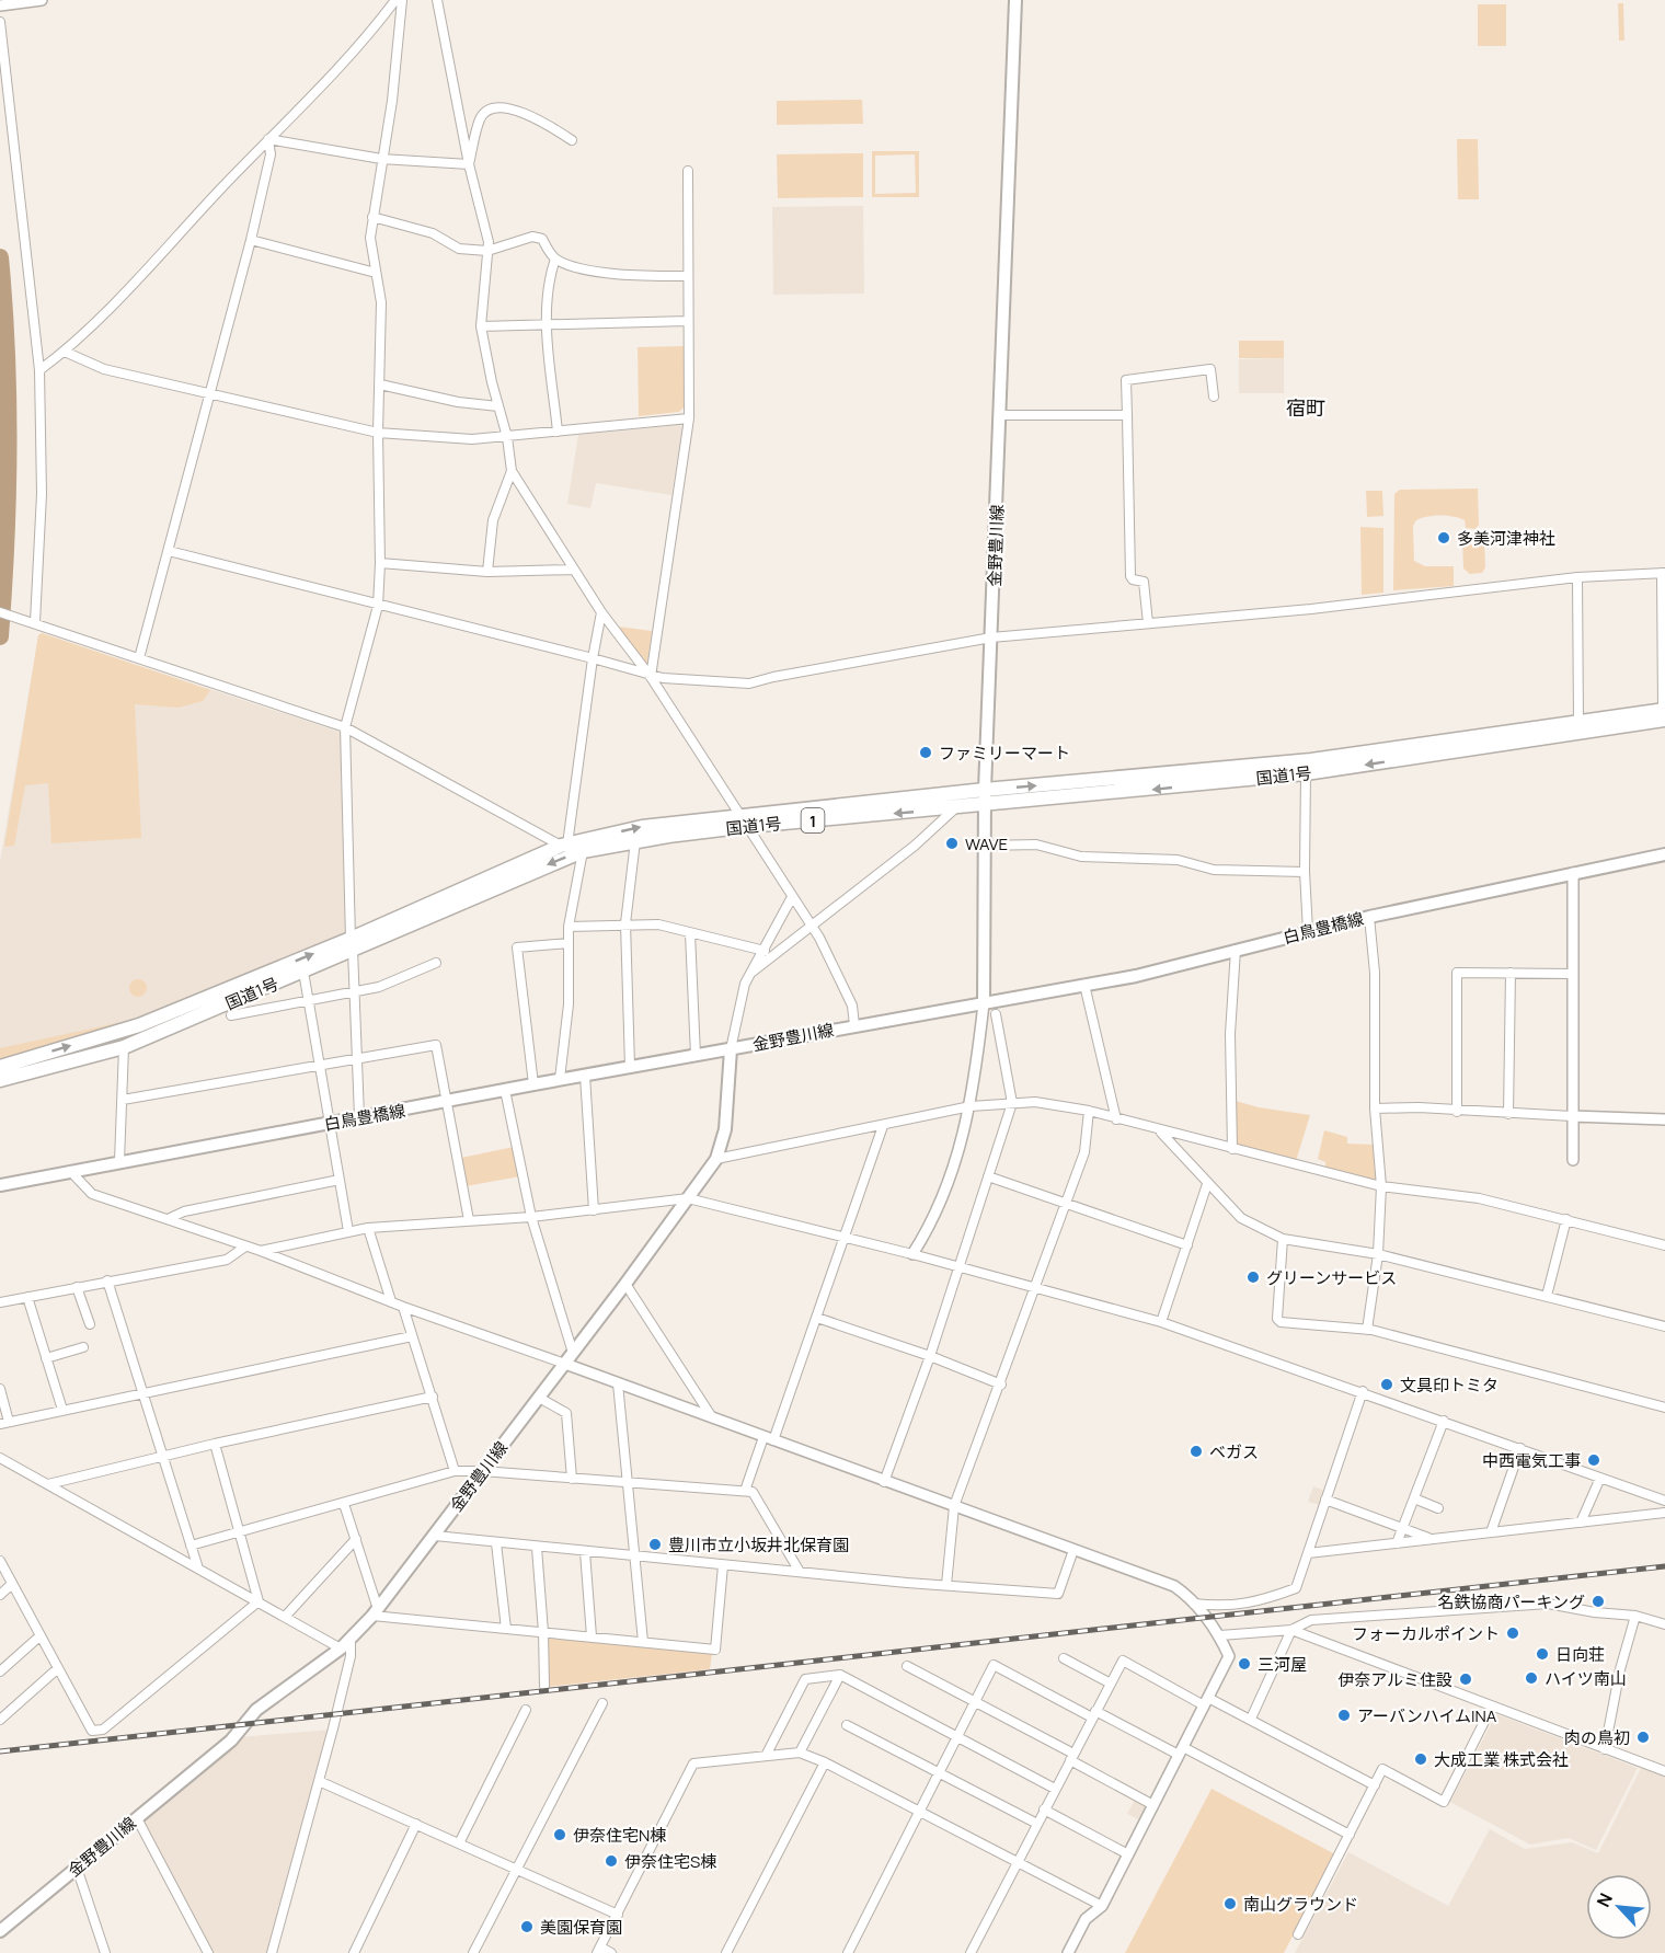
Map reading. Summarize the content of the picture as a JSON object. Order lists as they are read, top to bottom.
{
  "streets": {
    "highway": ["国道1号", "1"],
    "main road": ["金野豊川線", "白鳥豊橋線"]
  },
  "crossings": [
    ["金野豊川線", "国道1号"],
    ["金野豊川線", "白鳥豊橋線"]
  ],
  "districts": ["宿町"],
  "places": [
    "多美河津神社",
    "ファミリーマート",
    "WAVE",
    "グリーンサービス",
    "文具印トミタ",
    "ベガス",
    "中西電気工事",
    "豊川市立小坂井北保育園",
    "名鉄協商パーキング",
    "フォーカルポイント",
    "日向荘",
    "三河屋",
    "ハイツ南山",
    "伊奈アルミ住設",
    "アーバンハイムINA",
    "肉の鳥初",
    "大成工業 株式会社",
    "伊奈住宅N棟",
    "伊奈住宅S棟",
    "南山グラウンド",
    "美園保育園"
  ],
  "north": "top left"
}
